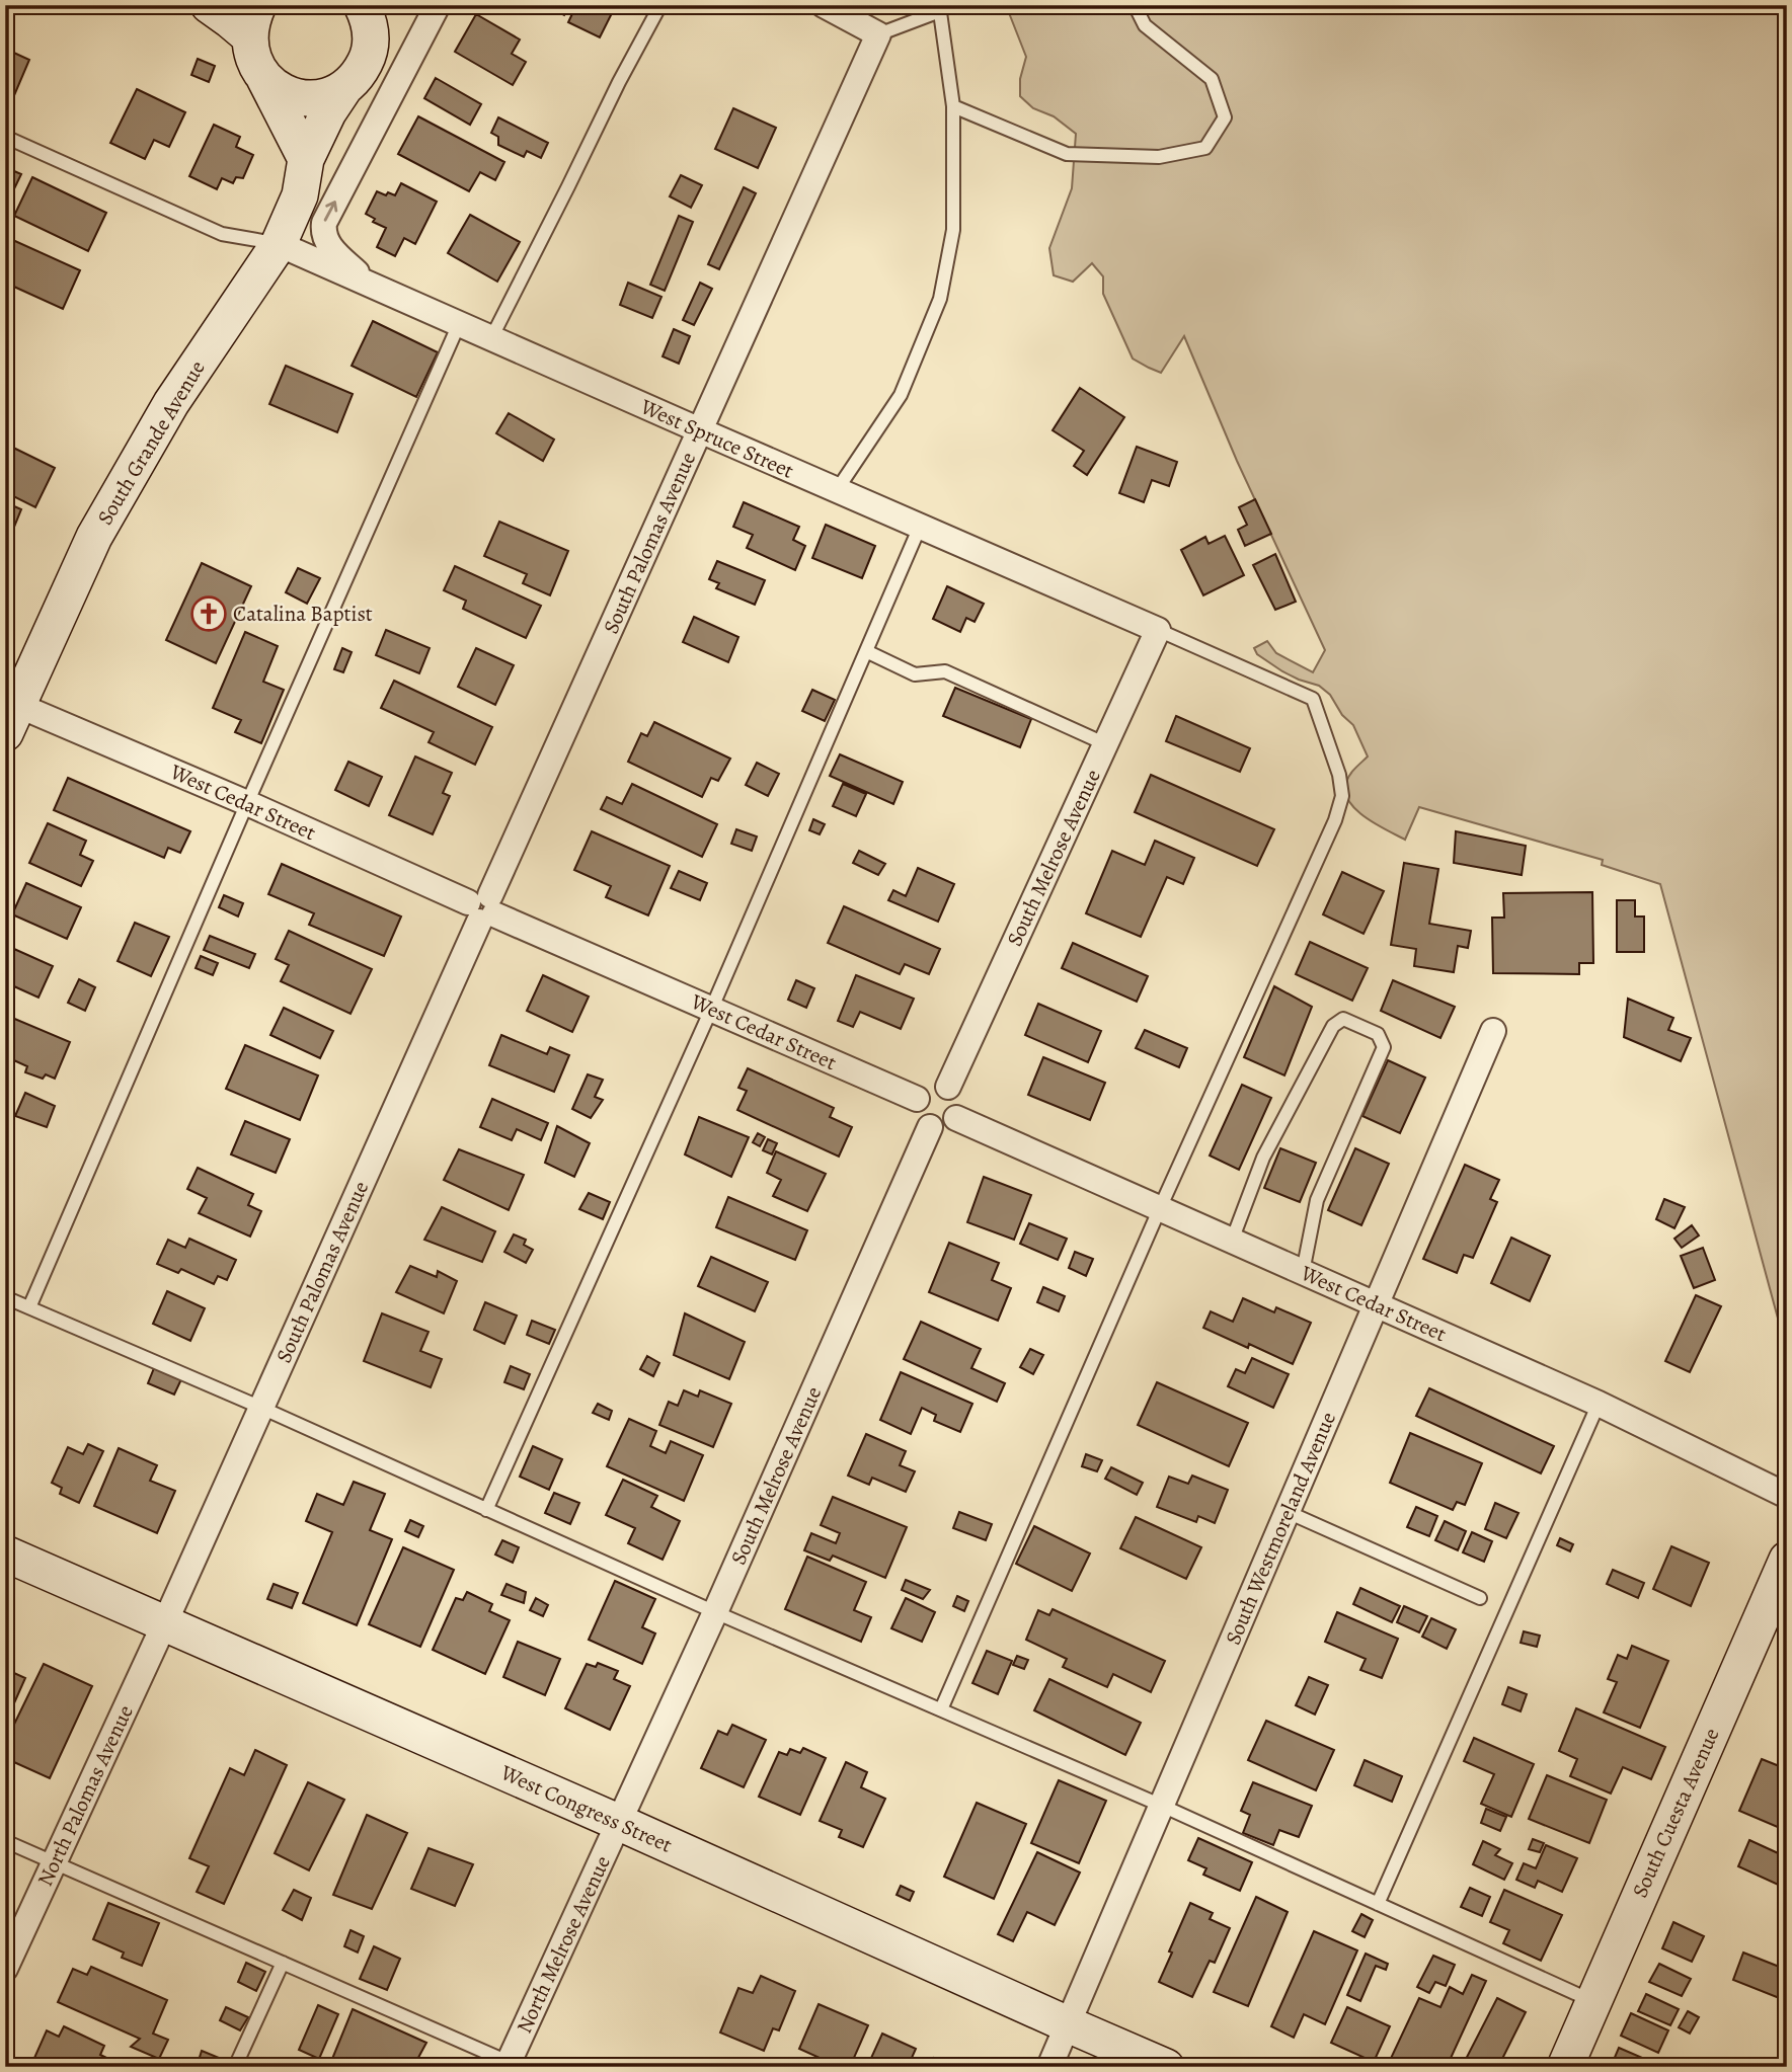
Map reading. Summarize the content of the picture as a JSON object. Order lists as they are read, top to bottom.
{
  "streets": {
    "main road": ["South Grande Avenue", "West Congress Street", "South Cuesta Avenue"],
    "street": [
      "West Spruce Street",
      "South Palomas Avenue",
      "West Cedar Street",
      "South Melrose Avenue",
      "South Westmoreland Avenue",
      "North Palomas Avenue",
      "North Melrose Avenue"
    ]
  },
  "crossings": [
    ["West Spruce Street", "South Grande Avenue"],
    ["West Spruce Street", "South Palomas Avenue"],
    ["West Spruce Street", "South Melrose Avenue"],
    ["South Grande Avenue", "West Cedar Street"],
    ["South Palomas Avenue", "West Cedar Street"],
    ["South Palomas Avenue", "North Palomas Avenue"],
    ["South Palomas Avenue", "West Congress Street"],
    ["West Cedar Street", "South Melrose Avenue"],
    ["West Cedar Street", "South Westmoreland Avenue"],
    ["South Melrose Avenue", "West Congress Street"],
    ["South Melrose Avenue", "North Melrose Avenue"],
    ["South Westmoreland Avenue", "West Congress Street"],
    ["North Palomas Avenue", "West Congress Street"],
    ["West Congress Street", "North Melrose Avenue"]
  ],
  "places": {
    "church": ["Catalina Baptist"]
  }
}
